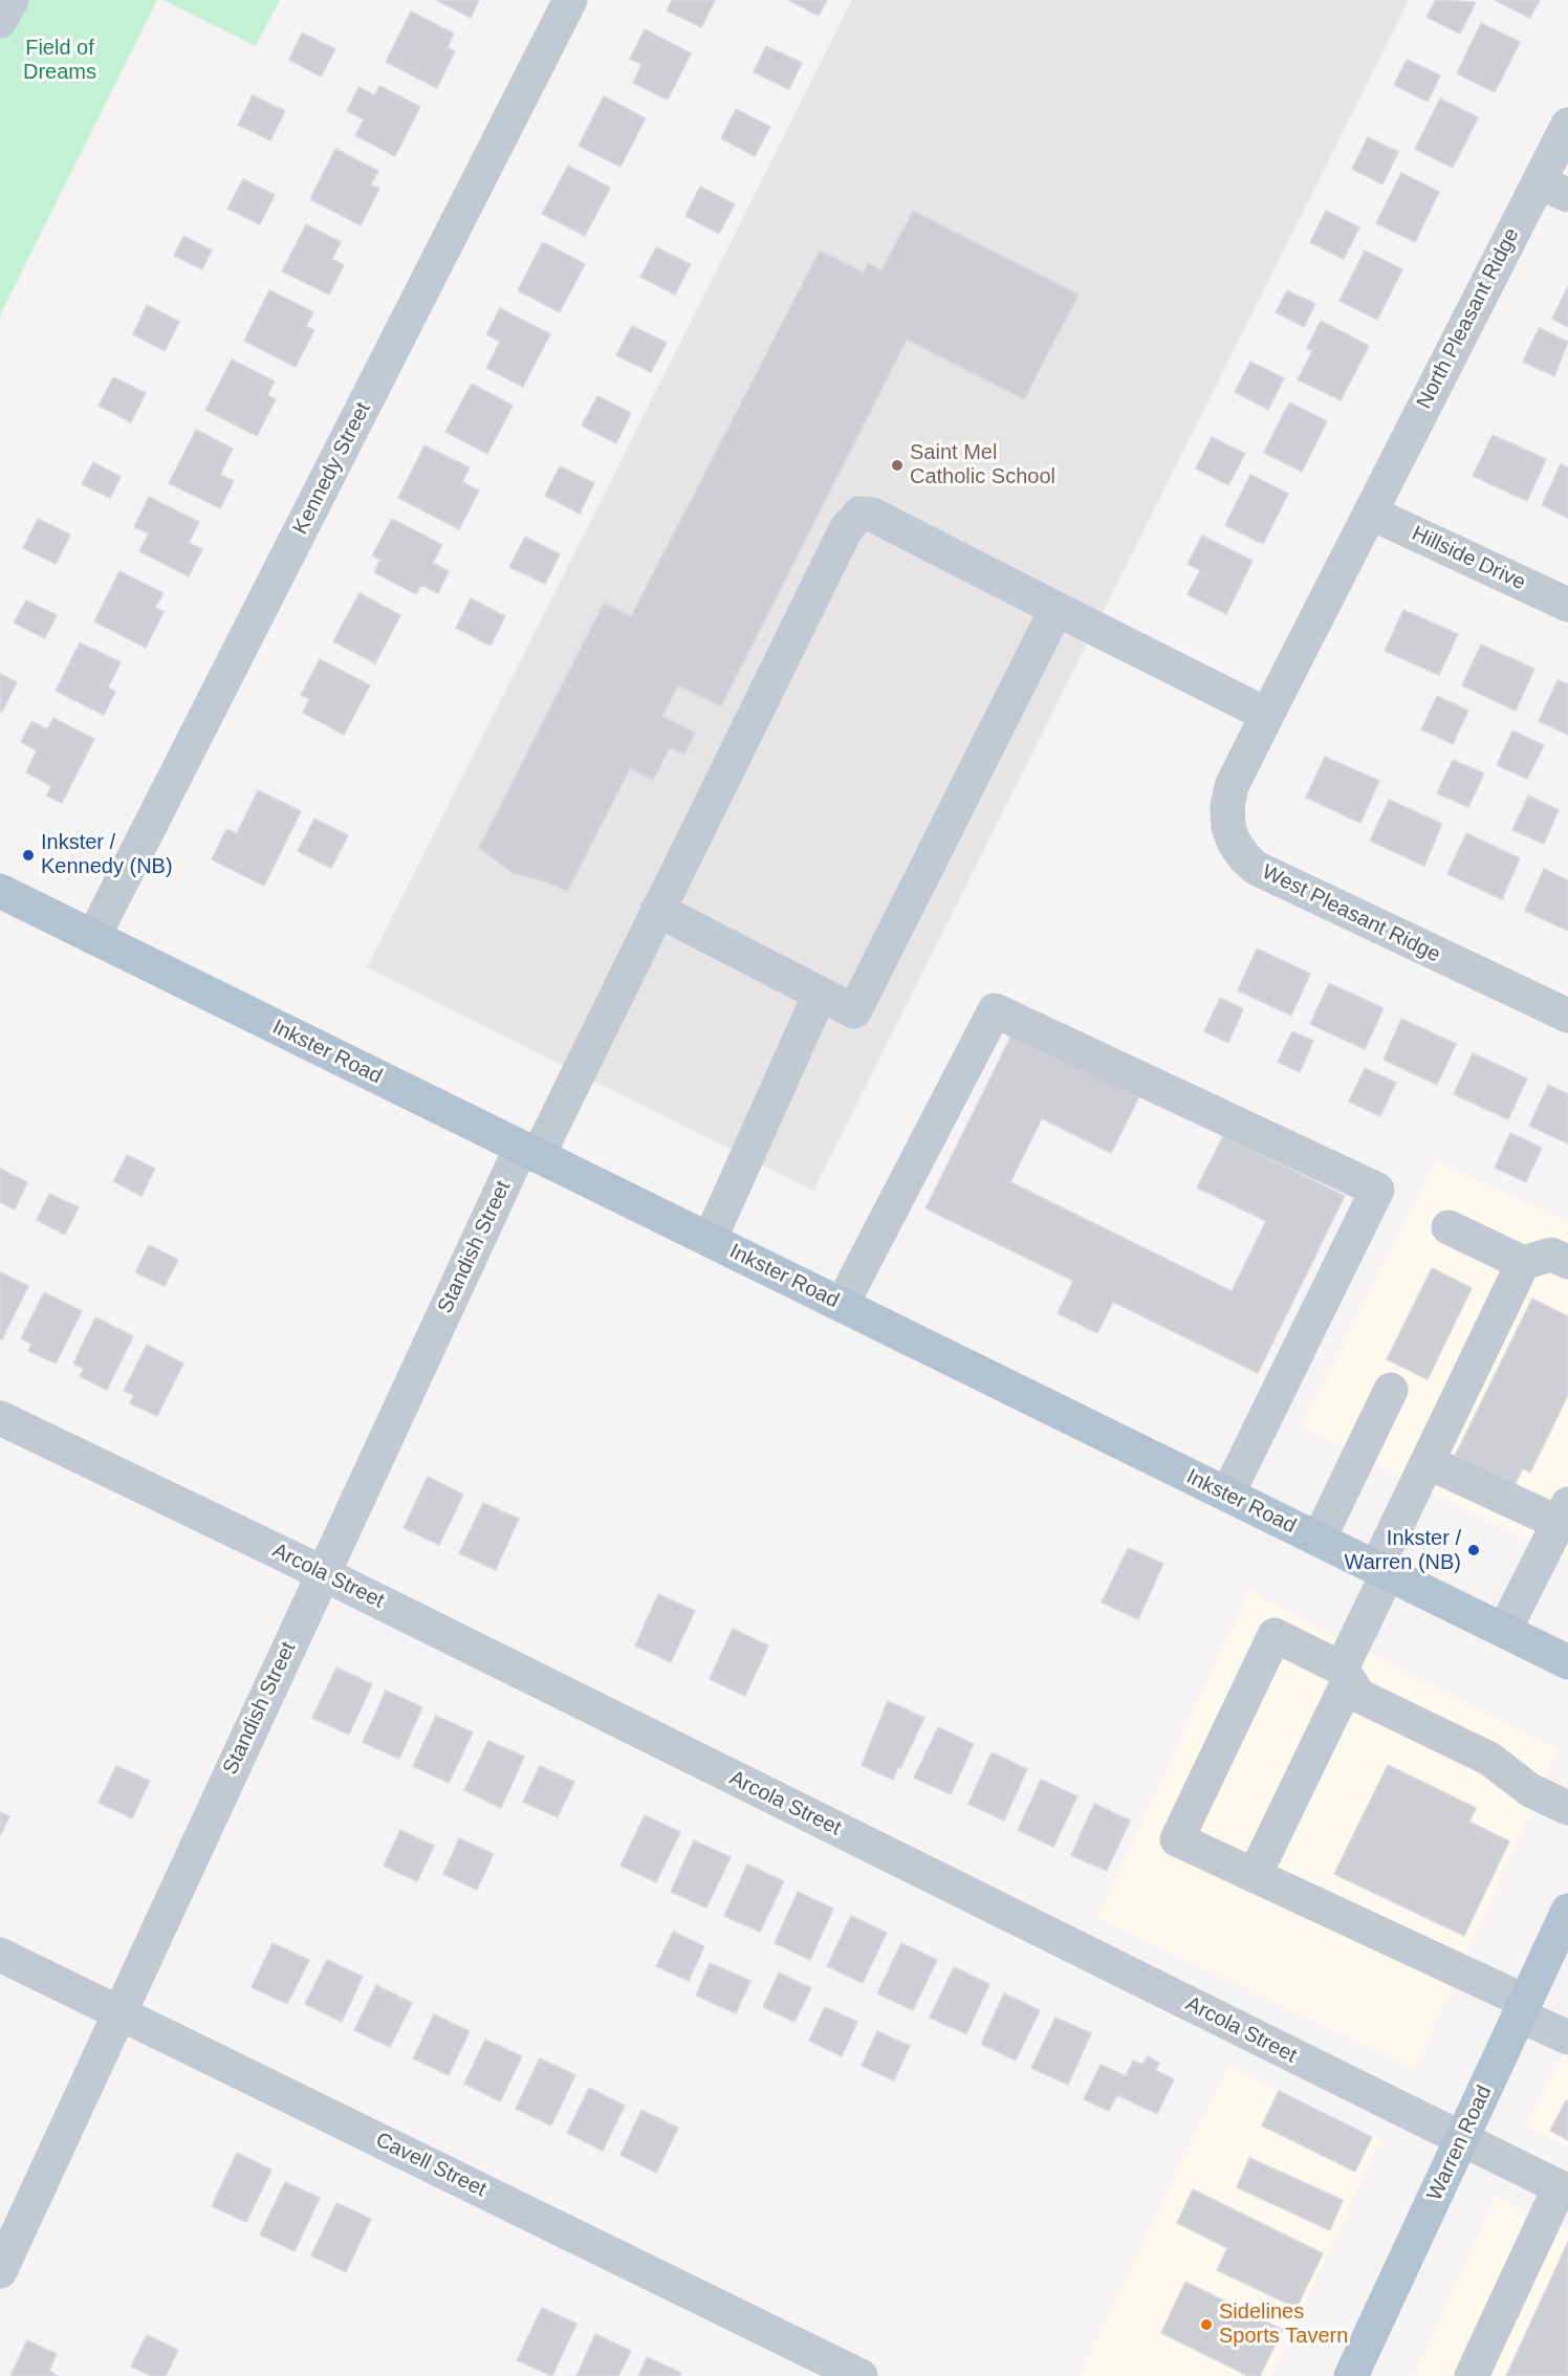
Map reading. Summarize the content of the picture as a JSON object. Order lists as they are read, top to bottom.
{
  "streets": {
    "main road": ["Inkster Road", "Warren Road"],
    "street": [
      "North Pleasant Ridge",
      "Kennedy Street",
      "Hillside Drive",
      "West Pleasant Ridge",
      "Standish Street",
      "Arcola Street",
      "Cavell Street"
    ]
  },
  "crossings": [
    ["North Pleasant Ridge", "Hillside Drive"],
    ["North Pleasant Ridge", "West Pleasant Ridge"],
    ["Kennedy Street", "Inkster Road"],
    ["Inkster Road", "Standish Street"],
    ["Standish Street", "Arcola Street"],
    ["Standish Street", "Cavell Street"],
    ["Arcola Street", "Warren Road"]
  ],
  "parks": ["Field of Dreams"],
  "places": [
    "Saint Mel Catholic School",
    "Inkster / Kennedy (NB)",
    "Inkster / Warren (NB)",
    "Sidelines Sports Tavern"
  ]
}
